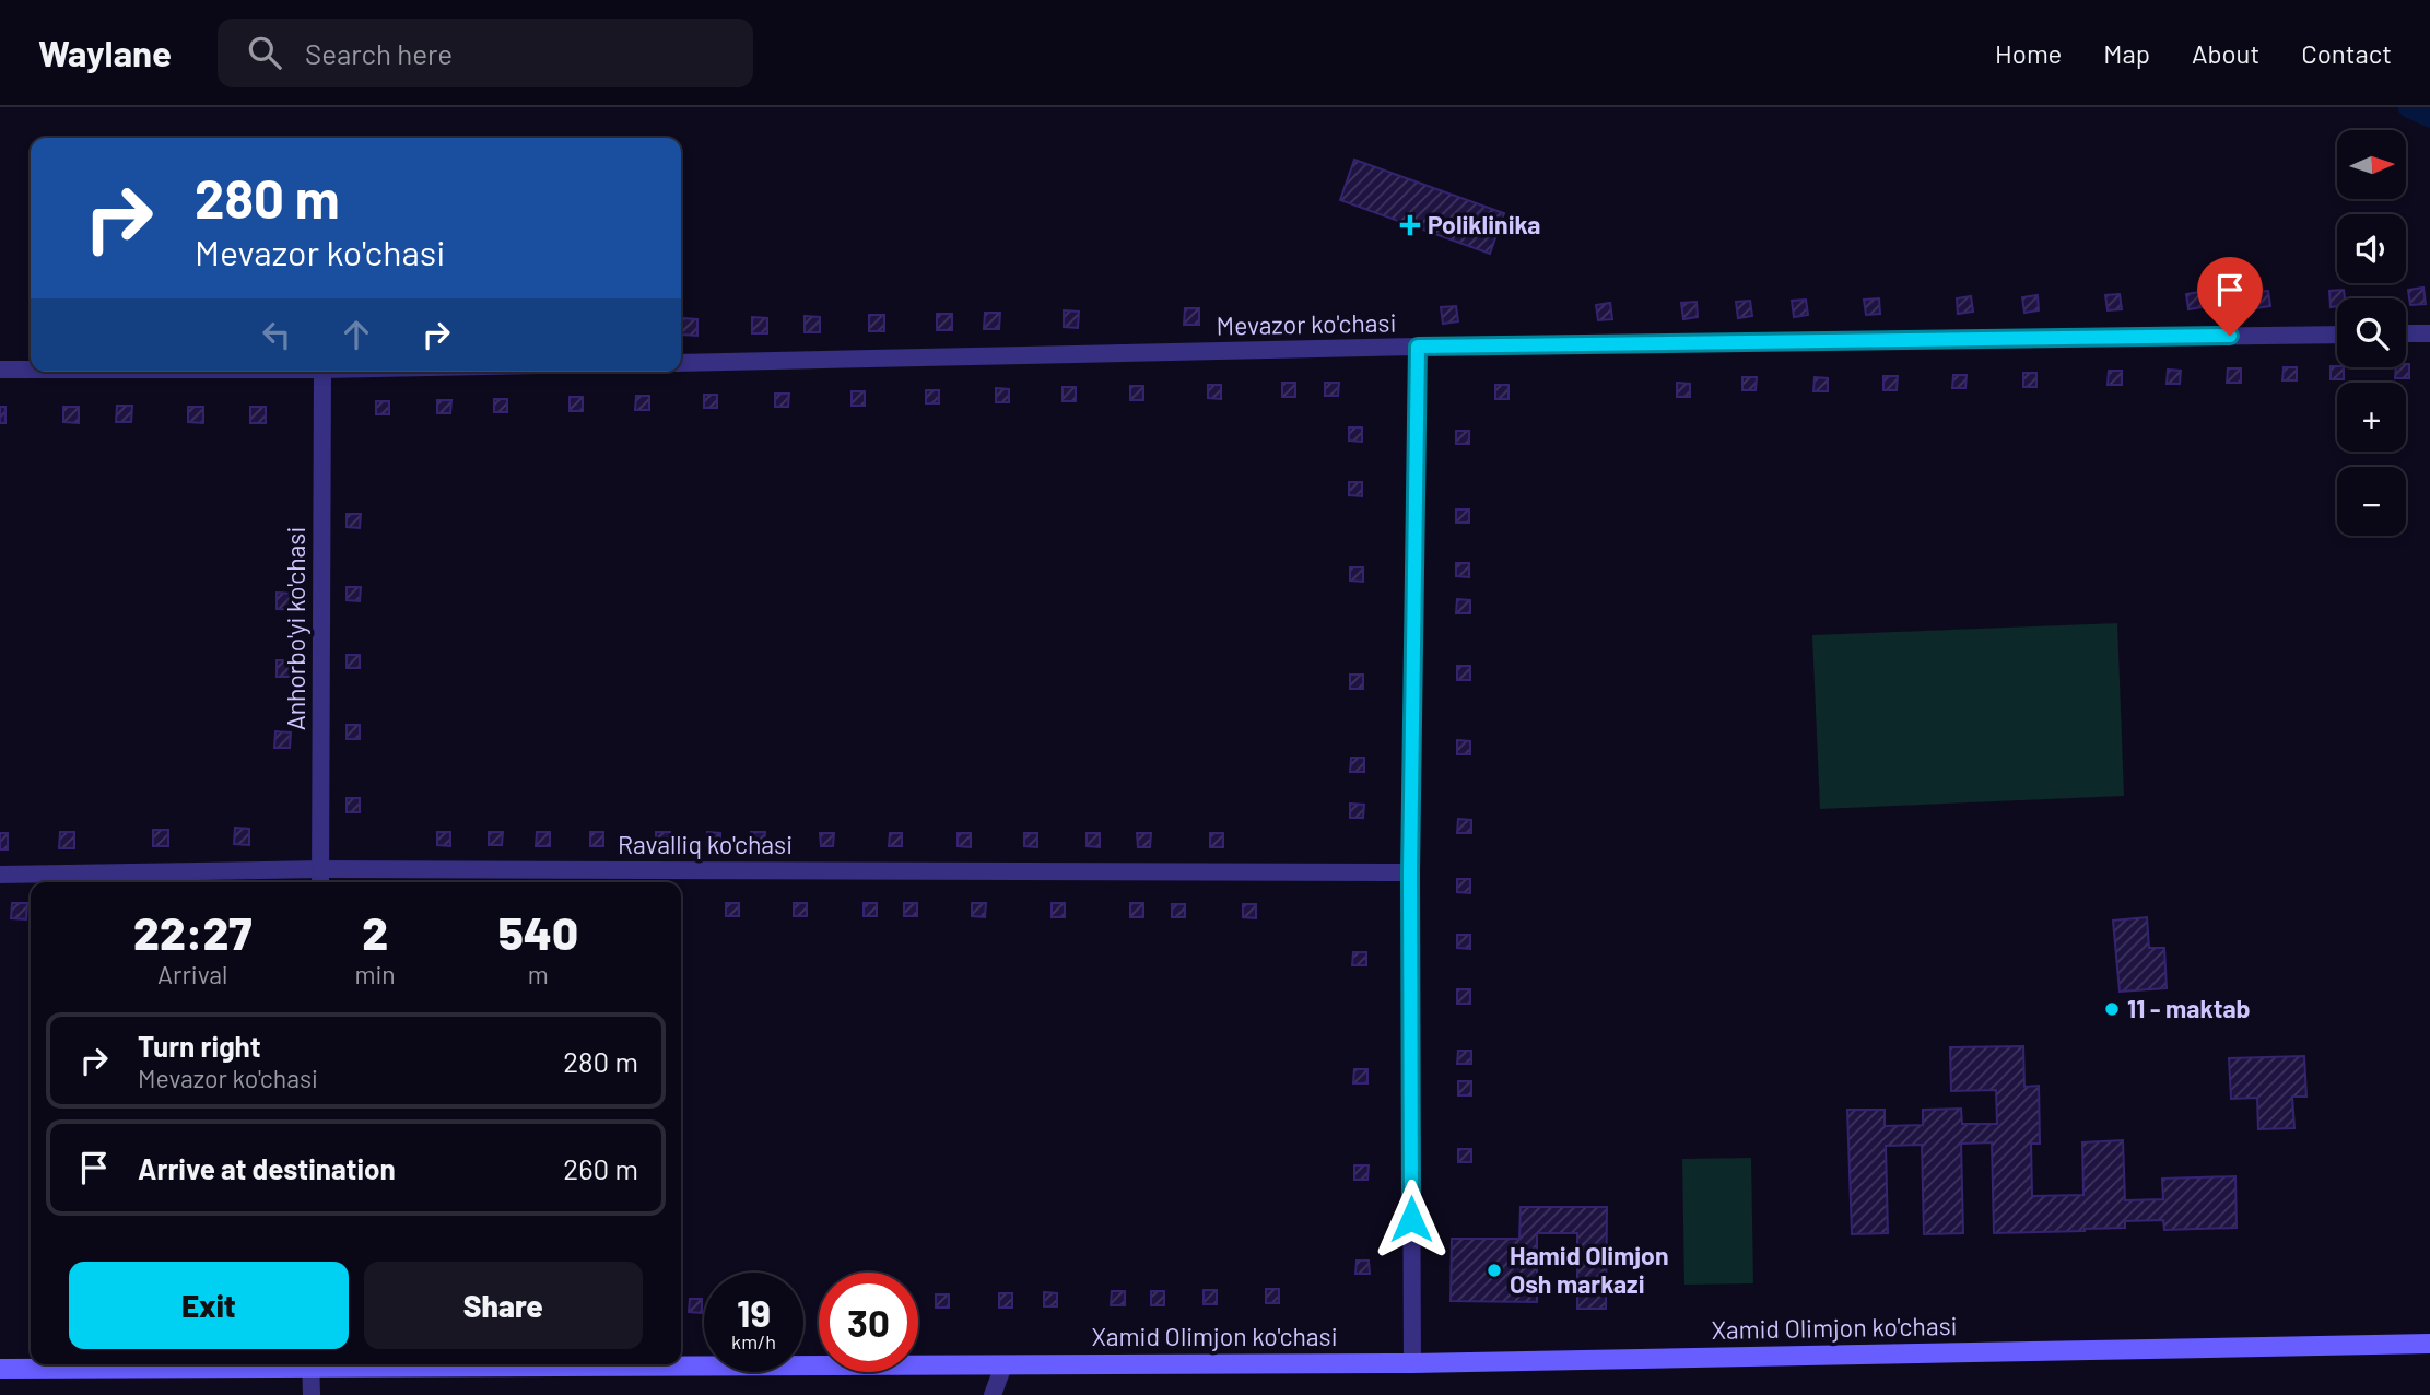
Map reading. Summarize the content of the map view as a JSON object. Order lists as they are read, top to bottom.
{
  "streets": {
    "main road": ["Xamid Olimjon ko'chasi"],
    "street": ["Mevazor ko'chasi", "Anhorbo'yi ko'chasi", "Ravalliq ko'chasi"]
  },
  "crossings": [
    ["Anhorbo'yi ko'chasi", "Ravalliq ko'chasi"]
  ],
  "places": {
    "health": ["Poliklinika"],
    "other": ["11 - maktab", "Hamid Olimjon Osh markazi"]
  },
  "north": "right",
  "page": {
    "header": "Waylane",
    "search": "Search here",
    "nav": [
      "Home",
      "Map",
      "About",
      "Contact"
    ],
    "map_buttons": ["+", "−"],
    "turn": ["280 m", "Mevazor ko'chasi"],
    "eta": [
      "22:27",
      "Arrival",
      "2",
      "min",
      "540",
      "m"
    ],
    "list": [
      {
        "name": "Turn right",
        "note": "Mevazor ko'chasi",
        "value": "280 m"
      },
      {
        "name": "Arrive at destination",
        "value": "260 m"
      }
    ],
    "buttons": ["Exit", "Share"],
    "speed": "19 km/h",
    "limit": "30"
  }
}
